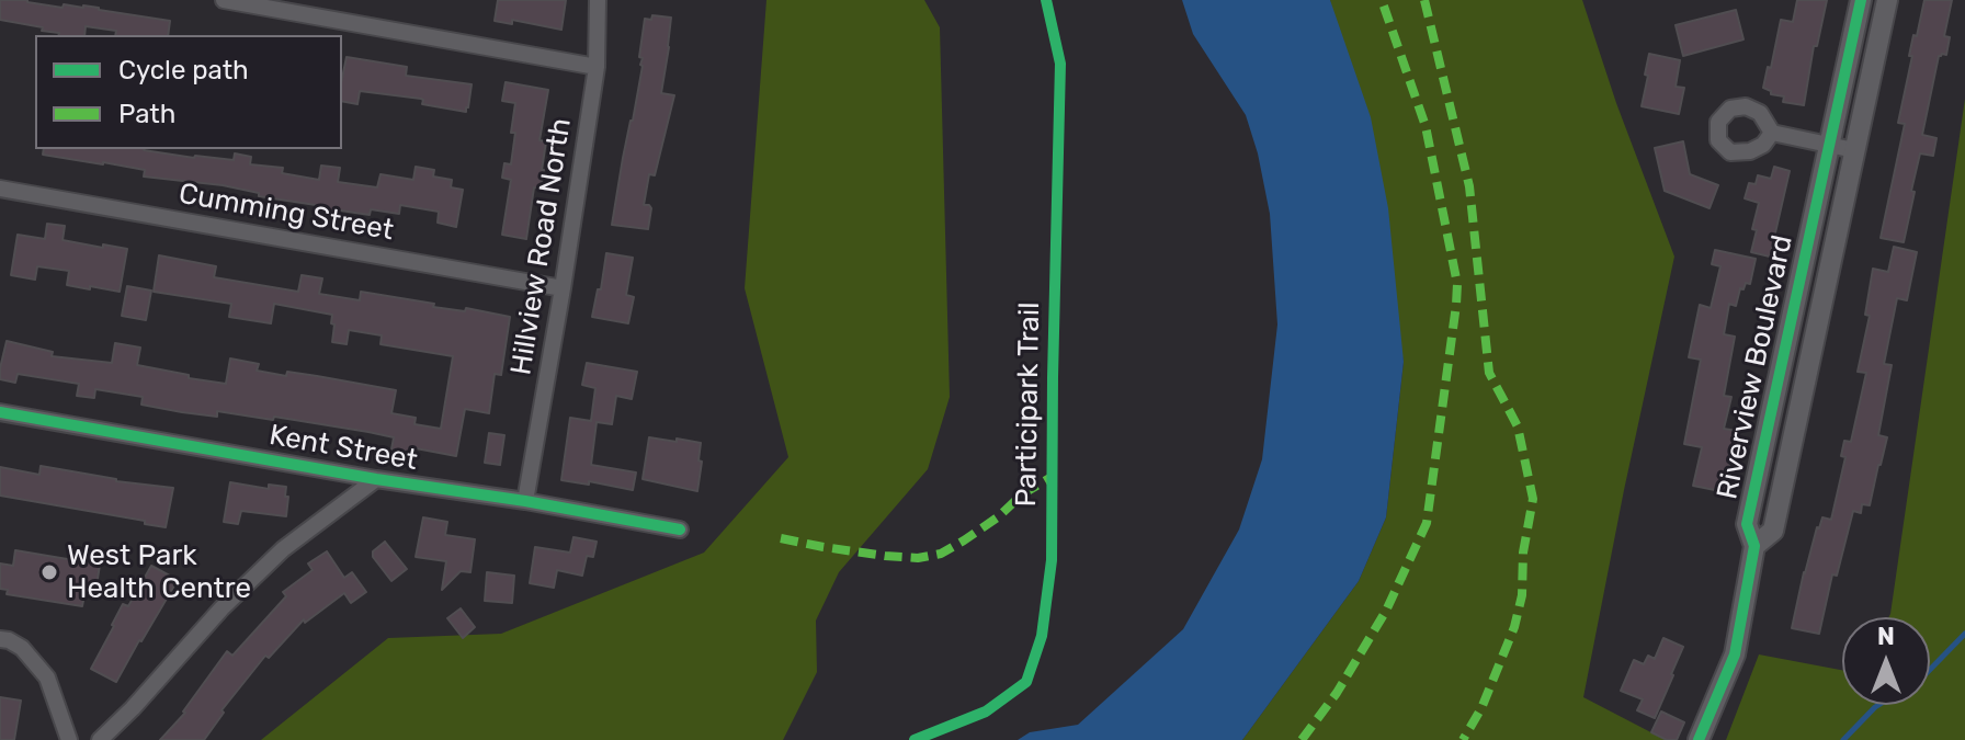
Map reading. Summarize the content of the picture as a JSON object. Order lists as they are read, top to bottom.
{
  "streets": {
    "street": [
      "Cumming Street",
      "Hillview Road North",
      "Riverview Boulevard",
      "Kent Street"
    ],
    "cycle path": ["Participark Trail"]
  },
  "crossings": [
    ["Cumming Street", "Hillview Road North"],
    ["Hillview Road North", "Kent Street"]
  ],
  "places": ["West Park Health Centre"],
  "legend": ["Cycle path", "Path"],
  "north": "top"
}
